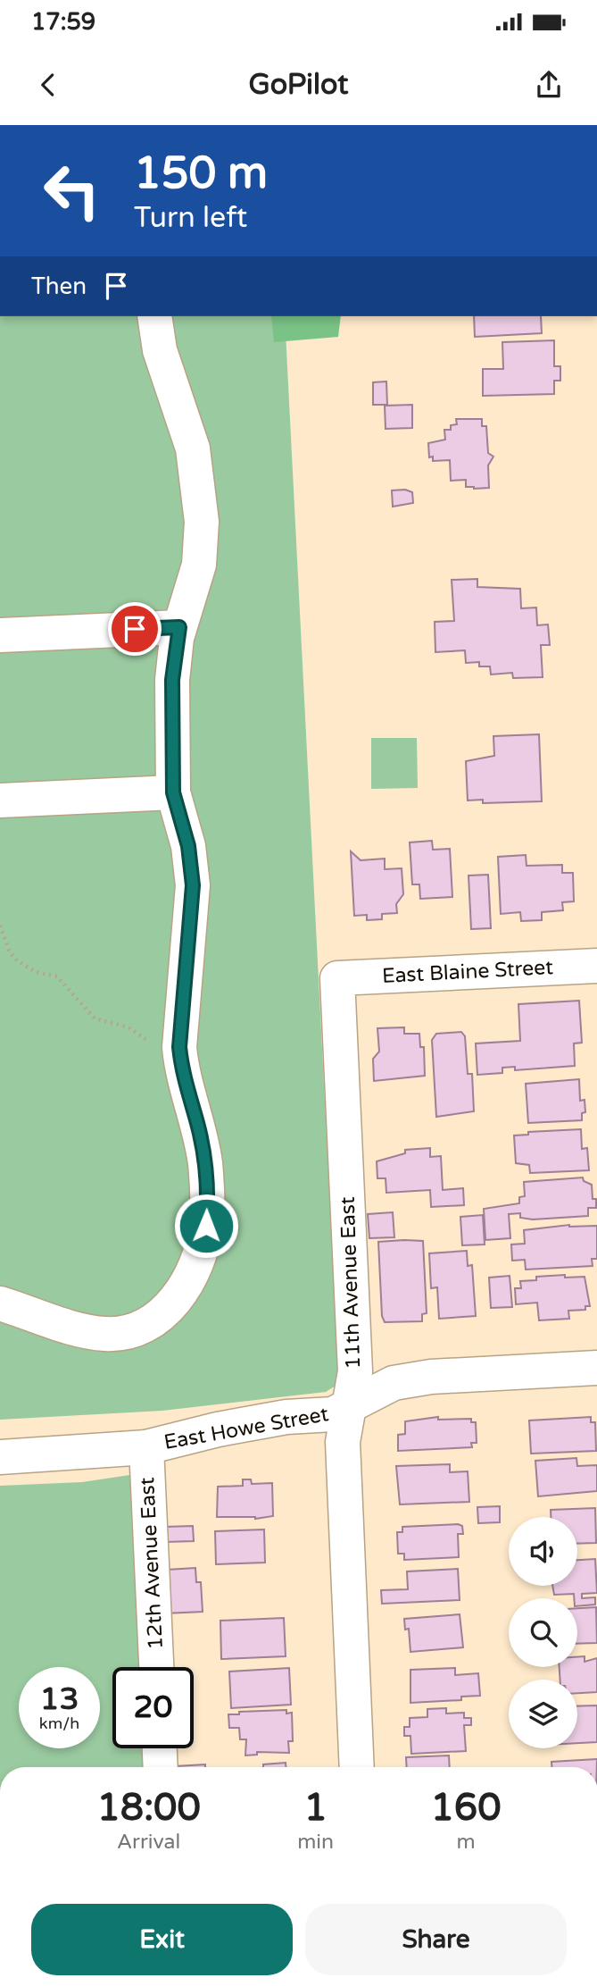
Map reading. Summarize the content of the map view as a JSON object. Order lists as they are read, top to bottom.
{
  "streets": {
    "street": [
      "East Blaine Street",
      "11th Avenue East",
      "East Howe Street",
      "12th Avenue East"
    ]
  },
  "crossings": [
    ["East Blaine Street", "11th Avenue East"],
    ["11th Avenue East", "East Howe Street"],
    ["East Howe Street", "12th Avenue East"]
  ],
  "page": {
    "status": "17:59",
    "header": "GoPilot",
    "turn": ["150 m", "Turn left"],
    "then": "Then",
    "speed": "13 km/h",
    "limit": "20",
    "eta": [
      "18:00",
      "Arrival",
      "1",
      "min",
      "160",
      "m"
    ],
    "buttons": ["Exit", "Share"]
  }
}
